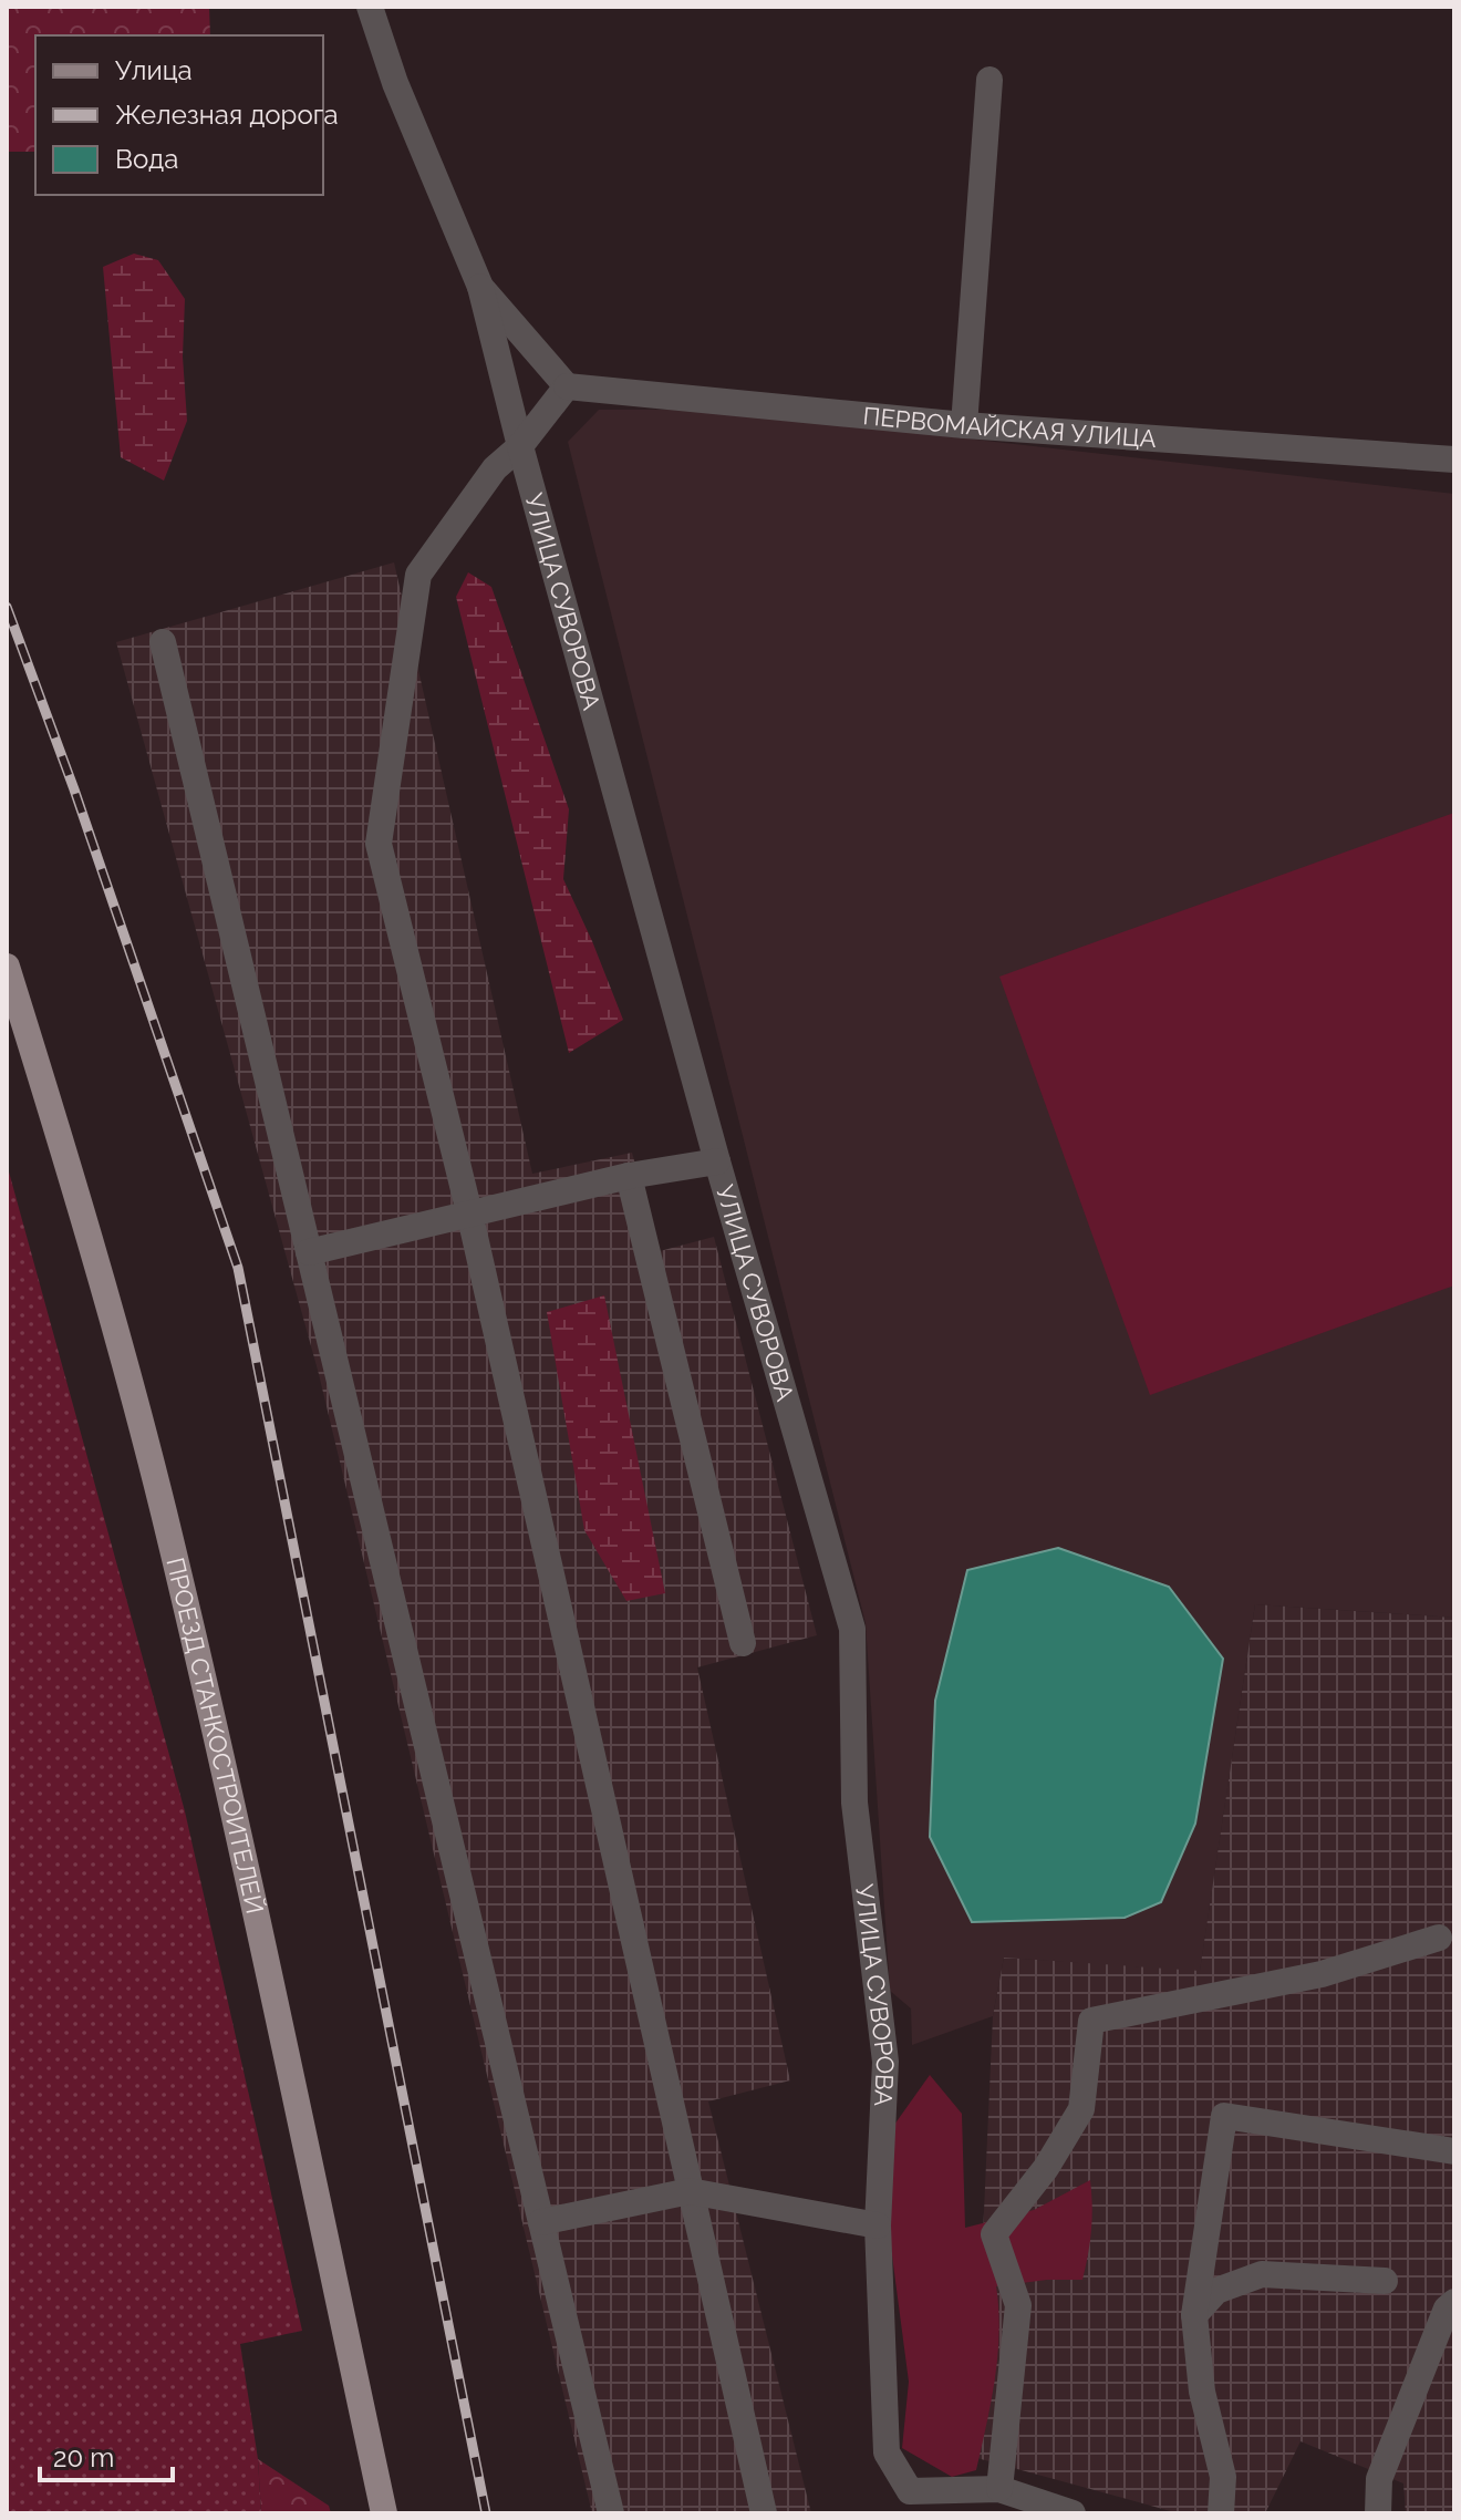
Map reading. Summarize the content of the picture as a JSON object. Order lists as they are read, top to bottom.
{
  "streets": {
    "main road": ["ПРОЕЗД СТАНКОСТРОИТЕЛЕЙ"],
    "street": ["ПЕРВОМАЙСКАЯ УЛИЦА", "УЛИЦА СУВОРОВА"]
  },
  "legend": ["Улица", "Железная дорога", "Вода"],
  "scale_bar": "20 m"
}
